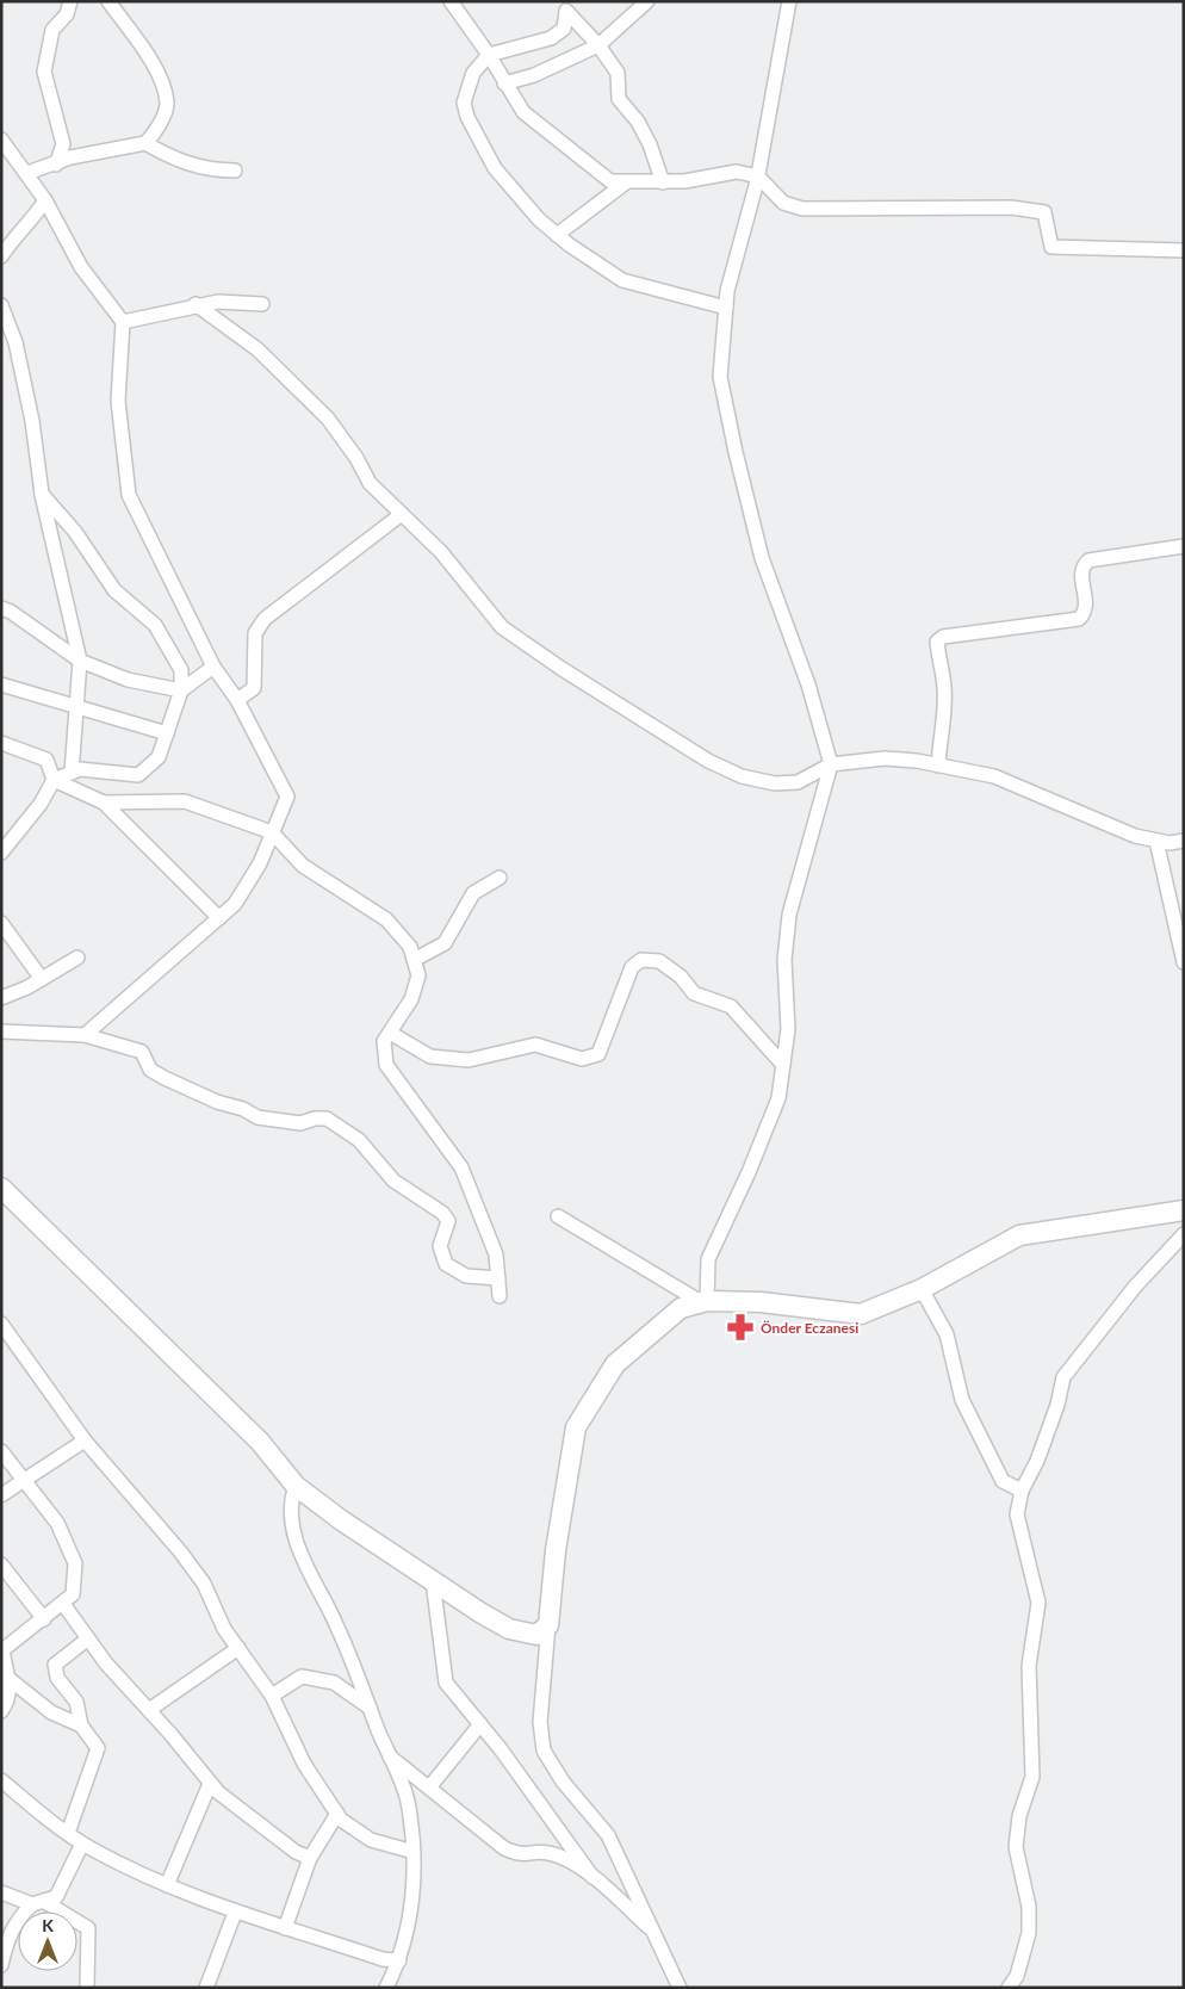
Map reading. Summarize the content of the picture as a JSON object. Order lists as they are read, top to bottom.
{
  "places": {
    "pharmacy": ["Önder Eczanesi"]
  },
  "north": "top"
}
